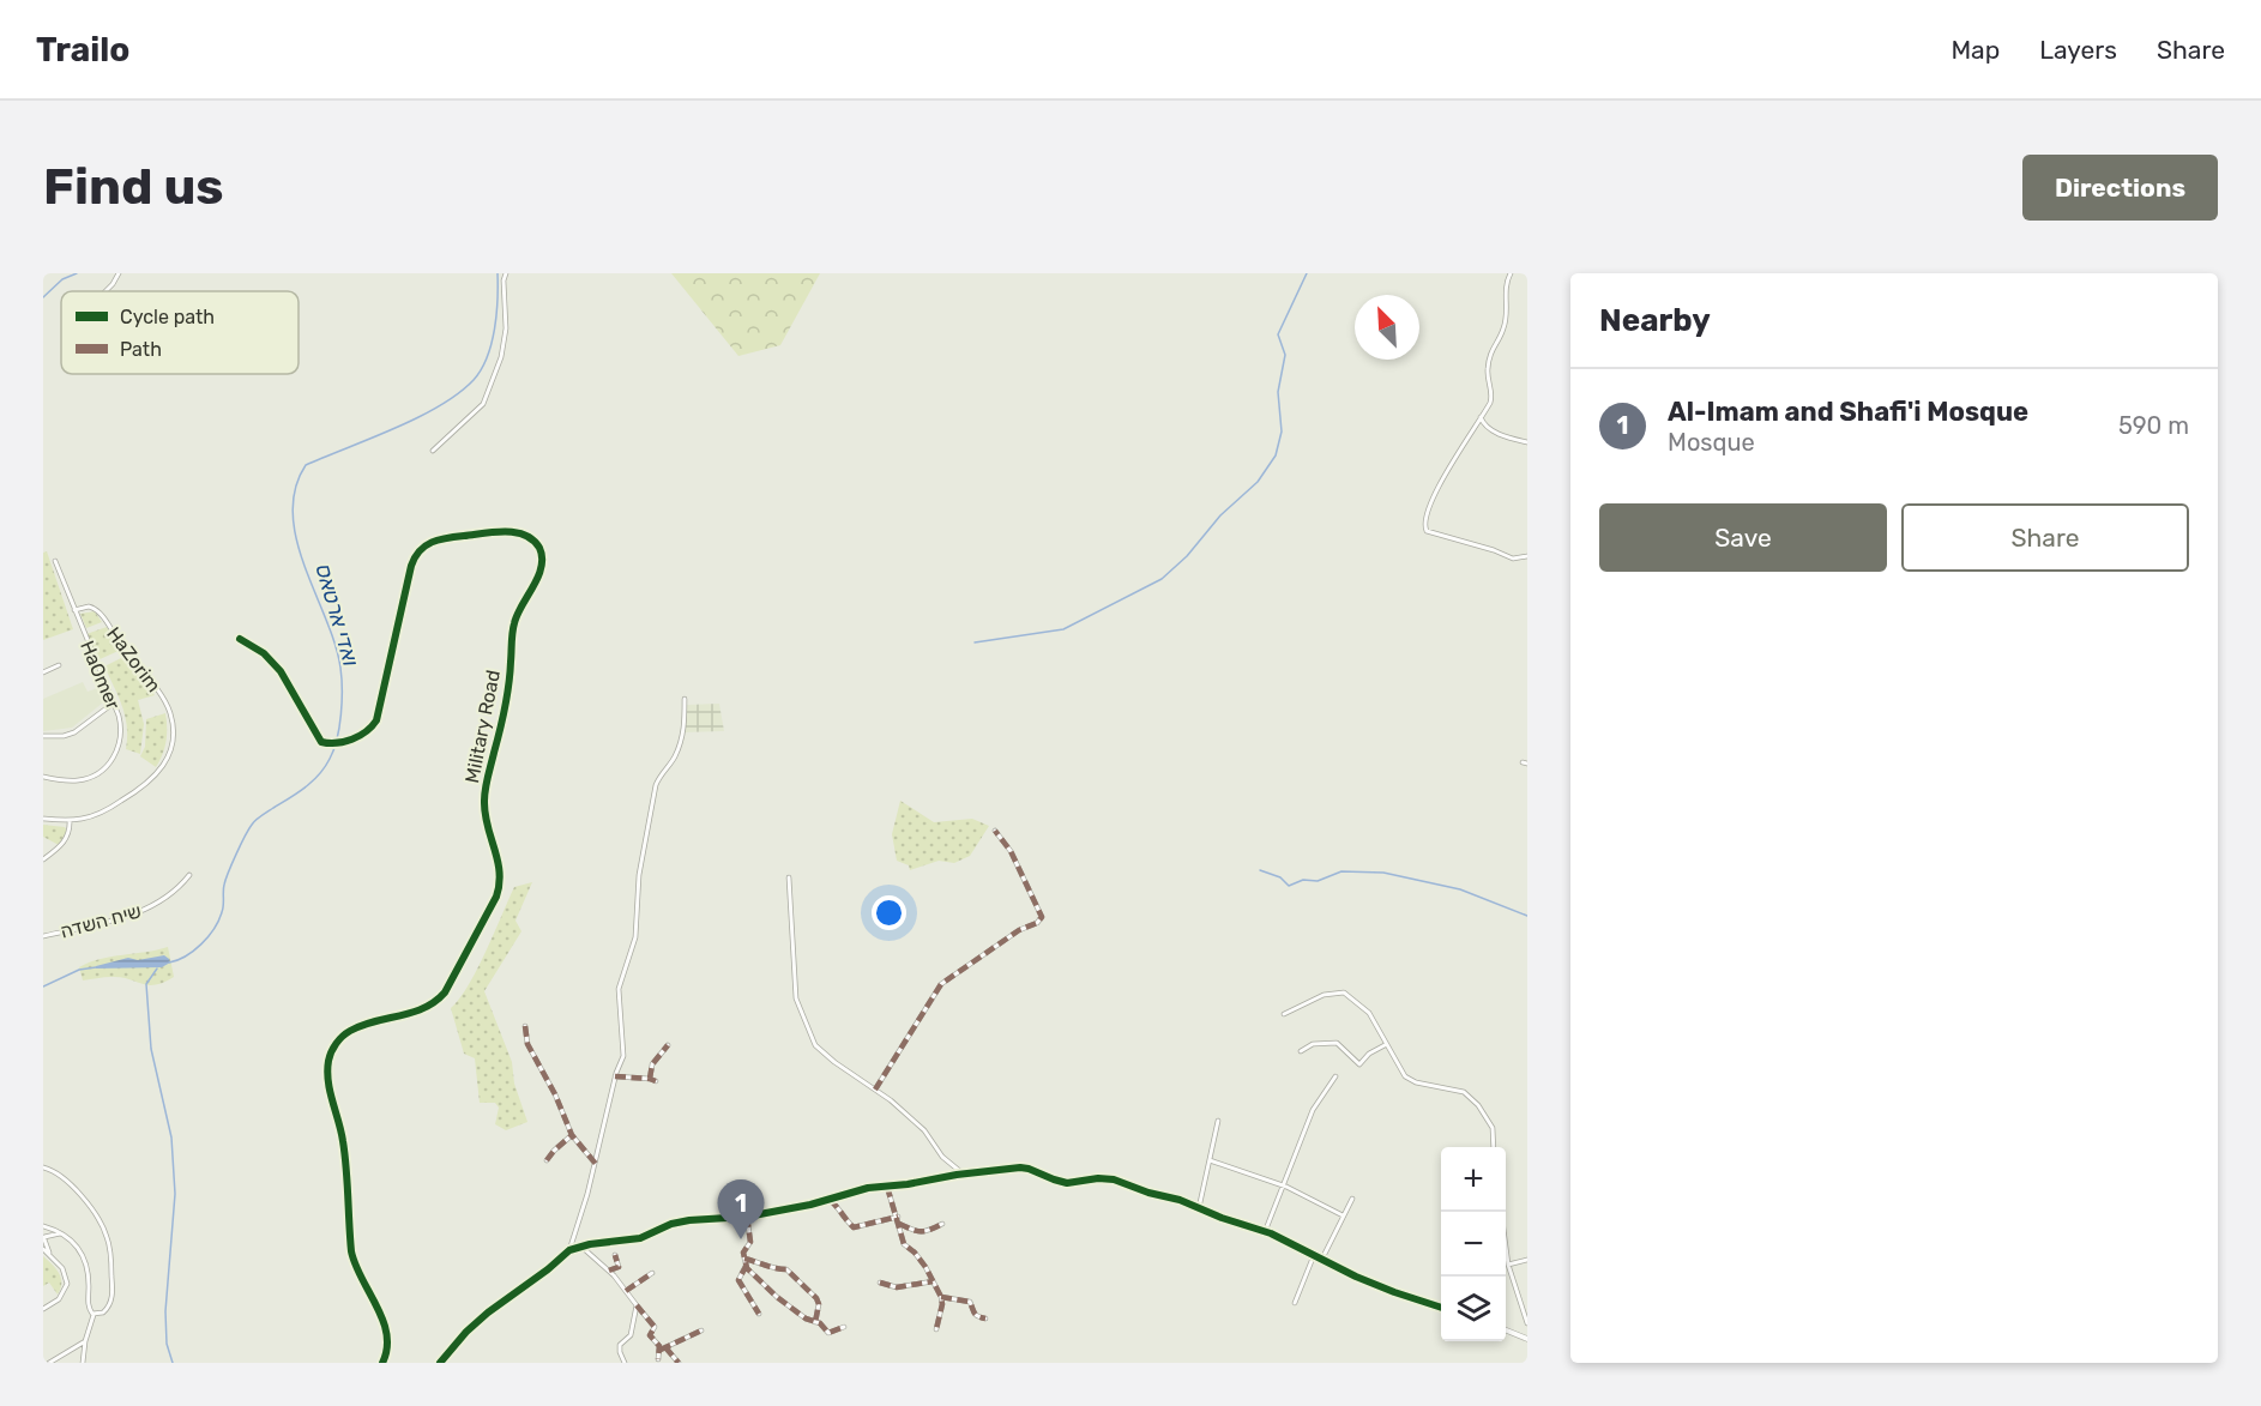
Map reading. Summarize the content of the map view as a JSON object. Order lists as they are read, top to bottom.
{
  "streets": {
    "street": [
      "HaZorim",
      "HaOmer",
      "Military Road",
      "שיח השדה"
    ]
  },
  "crossings": [
    ["HaZorim", "HaOmer"]
  ],
  "water": ["ואדי ארטאס"],
  "legend": ["Cycle path", "Path"],
  "north": "top left",
  "page": {
    "header": "Trailo",
    "nav": ["Map", "Layers", "Share"],
    "buttons": [
      "Directions",
      ["Save", "Share"]
    ],
    "title": "Find us",
    "heading": "Nearby",
    "list": [
      {
        "mark": "1",
        "name": "Al-Imam and Shafi'i Mosque",
        "note": "Mosque",
        "value": "590 m"
      }
    ],
    "map_buttons": ["+", "−"],
    "pins": "1"
  }
}
